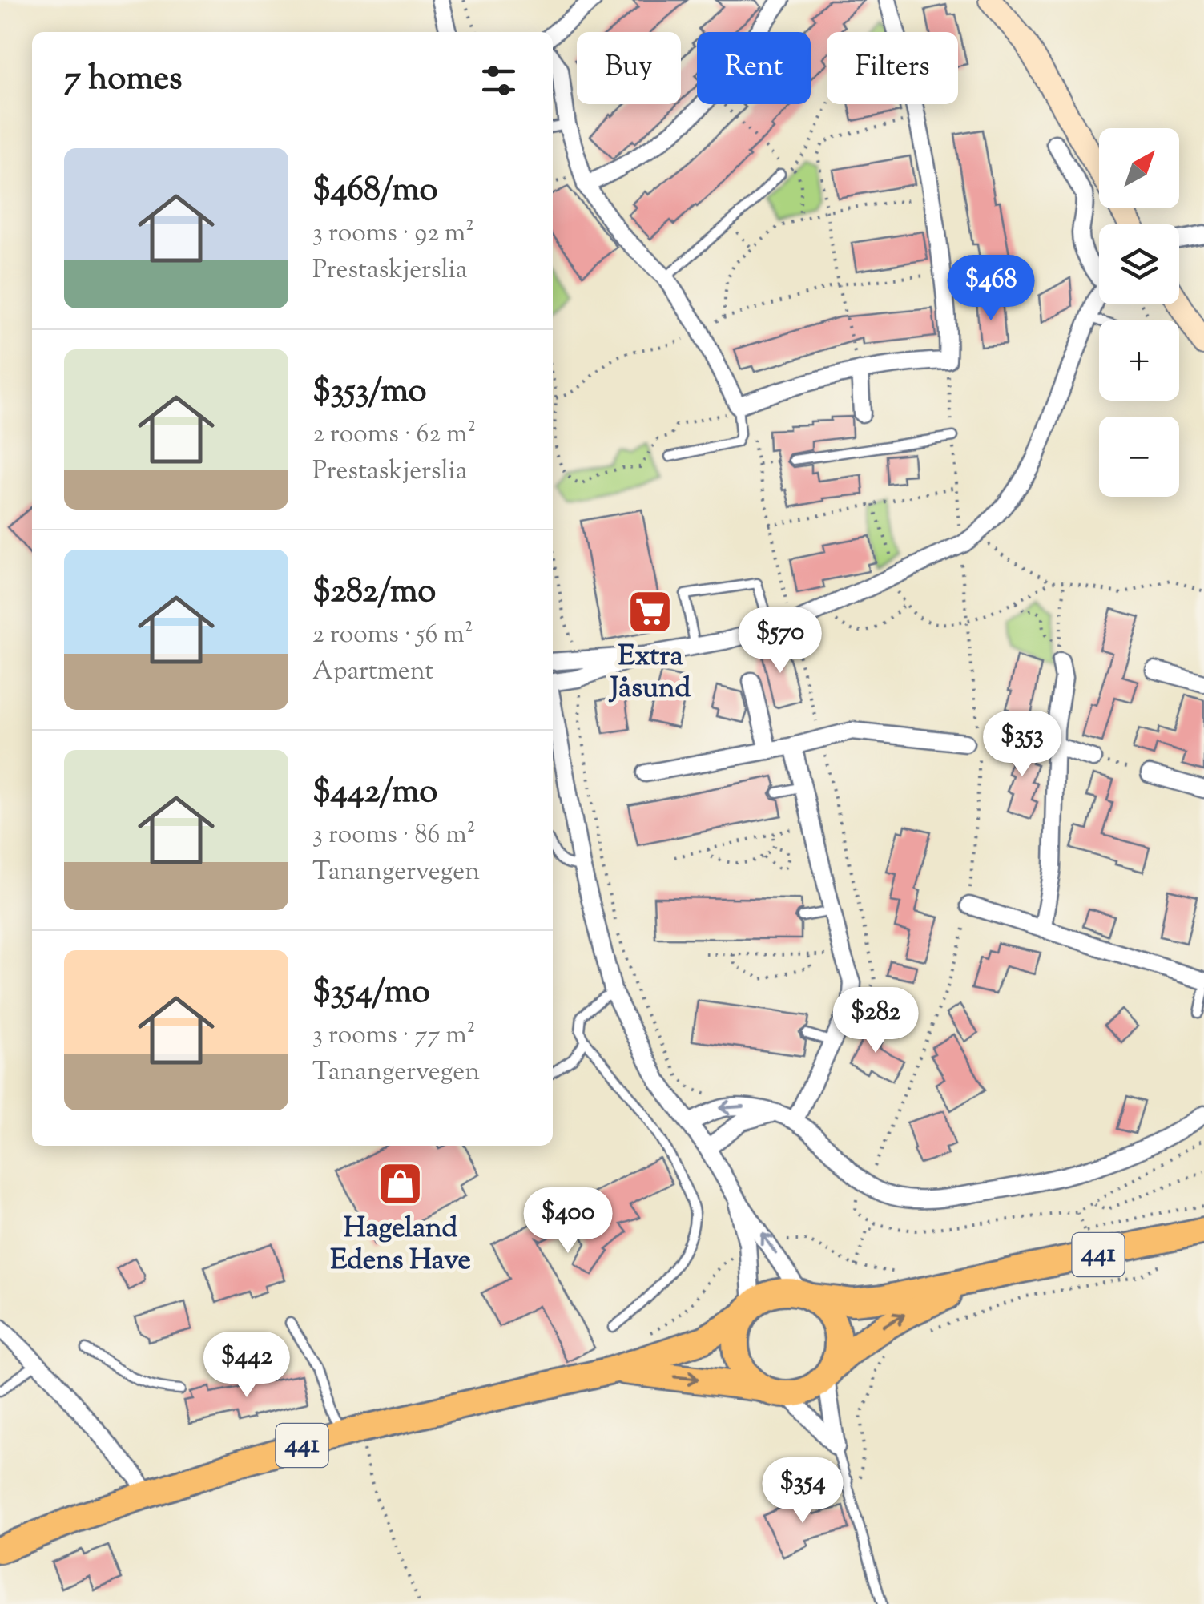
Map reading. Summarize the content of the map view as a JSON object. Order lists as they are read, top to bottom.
{
  "streets": {
    "main road": ["441"]
  },
  "places": {
    "supermarket": ["Extra Jåsund"],
    "shop": ["Hageland Edens Have"]
  },
  "north": "top right",
  "page": {
    "chip": ["Buy", "Rent", "Filters"],
    "heading": "7 homes",
    "map_buttons": ["+", "−"],
    "list": [
      {
        "name": "$468/mo",
        "note": "3 rooms · 92 m² · Prestaskjerslia"
      },
      {
        "name": "$353/mo",
        "note": "2 rooms · 62 m² · Prestaskjerslia"
      },
      {
        "name": "$282/mo",
        "note": "2 rooms · 56 m² · Apartment"
      },
      {
        "name": "$442/mo",
        "note": "3 rooms · 86 m² · Tanangervegen"
      },
      {
        "name": "$354/mo",
        "note": "3 rooms · 77 m² · Tanangervegen"
      }
    ],
    "price": [
      "$468",
      "$570",
      "$353",
      "$282",
      "$400",
      "$442",
      "$354"
    ]
  }
}
